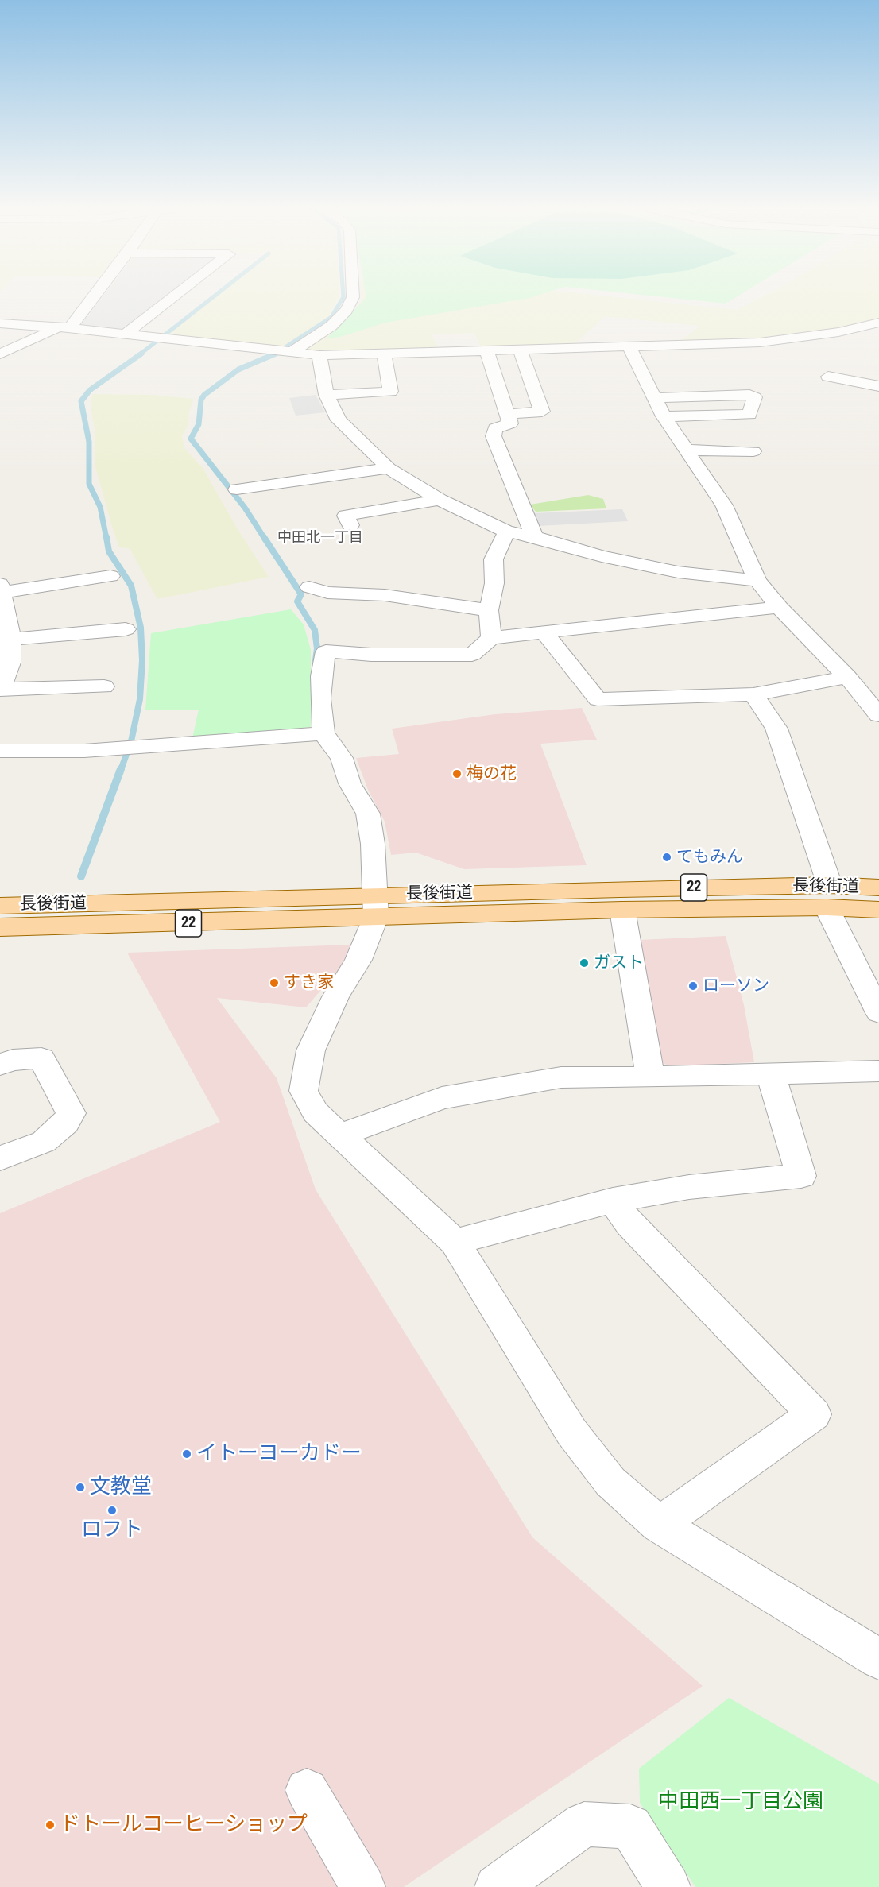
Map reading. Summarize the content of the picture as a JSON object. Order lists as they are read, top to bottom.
{
  "streets": {
    "main road": ["長後街道", "22"]
  },
  "crossings": [
    ["長後街道", "22"]
  ],
  "districts": ["中田北一丁目"],
  "parks": ["中田西一丁目公園"],
  "places": [
    "梅の花",
    "てもみん",
    "ガスト",
    "すき家",
    "ローソン",
    "イトーヨーカドー",
    "文教堂",
    "ロフト",
    "ドトールコーヒーショップ"
  ]
}
